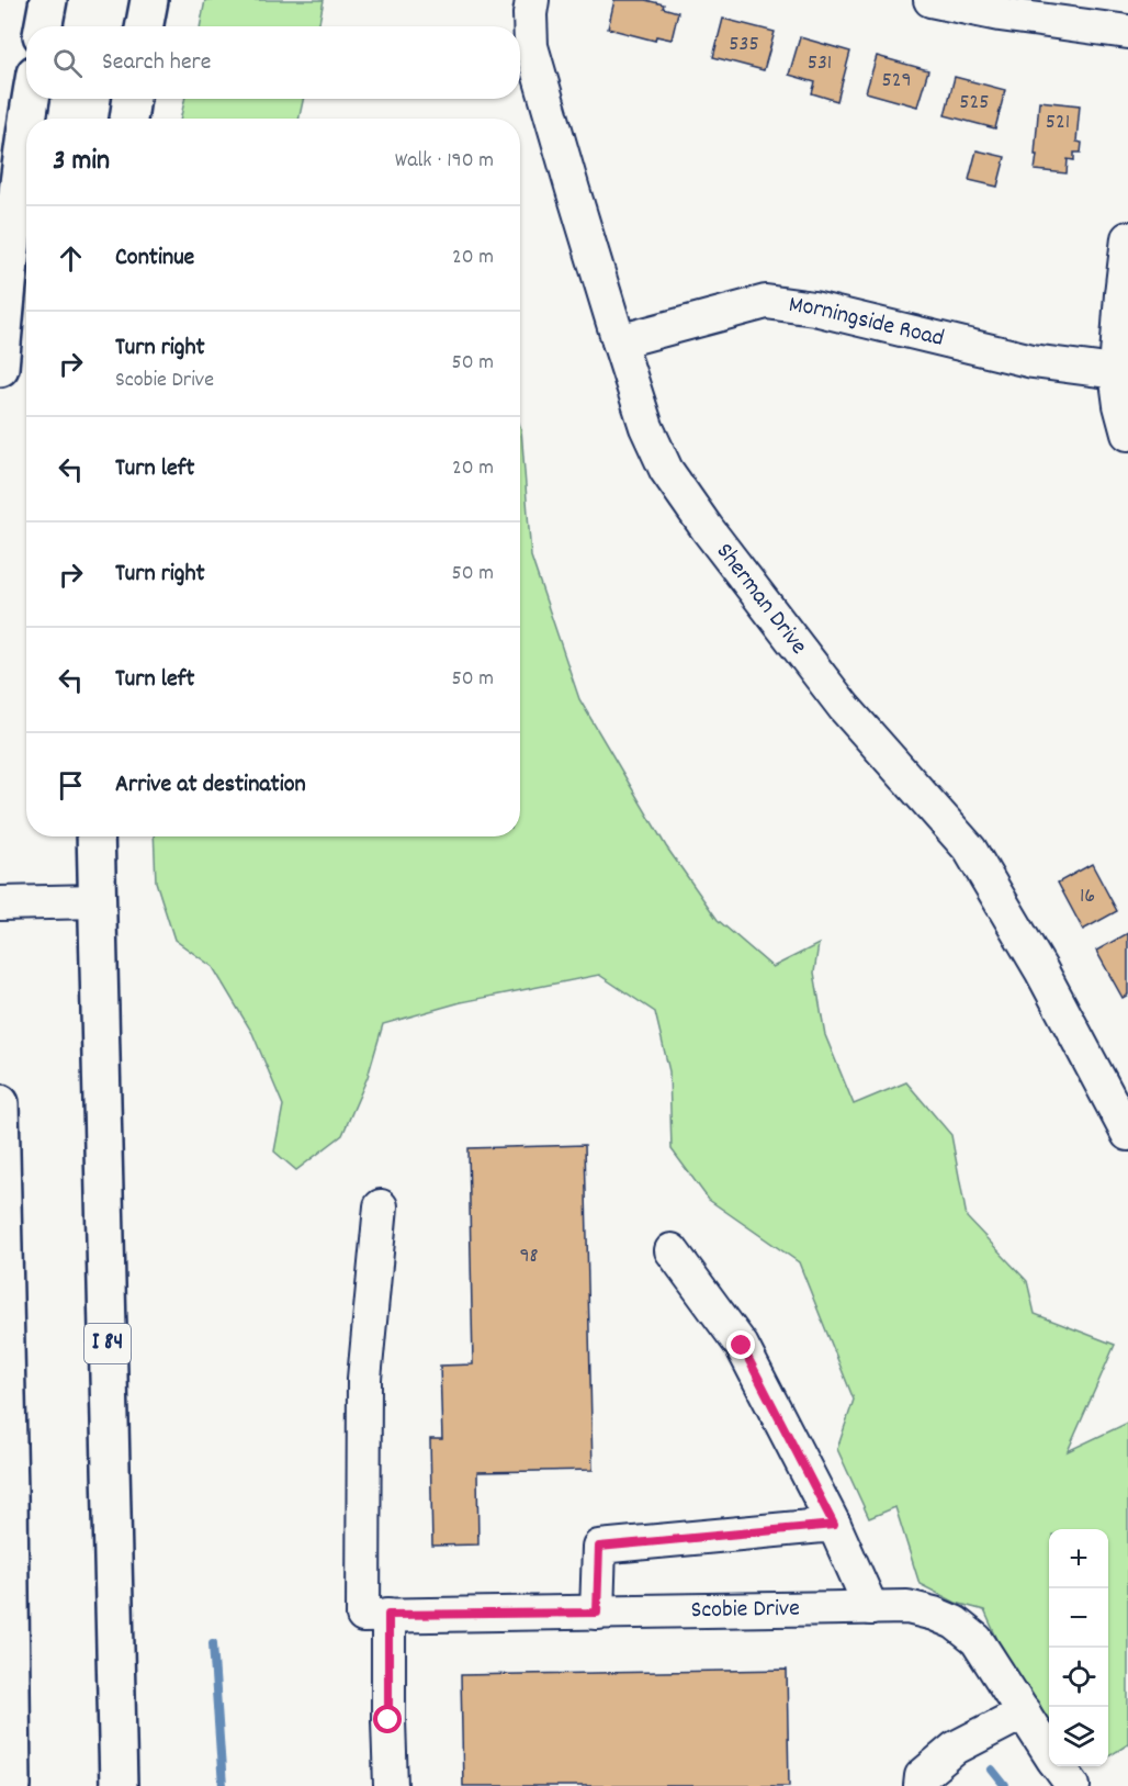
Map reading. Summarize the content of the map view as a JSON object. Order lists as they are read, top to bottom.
{
  "streets": {
    "highway": ["I 84"],
    "street": ["Morningside Road", "Sherman Drive", "Scobie Drive"]
  },
  "crossings": [
    ["Morningside Road", "Sherman Drive"]
  ],
  "house_numbers": [
    "535",
    "531",
    "529",
    "525",
    "521",
    "16",
    "98"
  ],
  "page": {
    "search": "Search here",
    "heading": ["3 min", "Walk · 190 m"],
    "list": [
      ["Continue", "20 m"],
      ["Turn right", "Scobie Drive", "50 m"],
      ["Turn left", "20 m"],
      ["Turn right", "50 m"],
      ["Turn left", "50 m"],
      "Arrive at destination"
    ],
    "map_buttons": ["+", "−"]
  }
}
